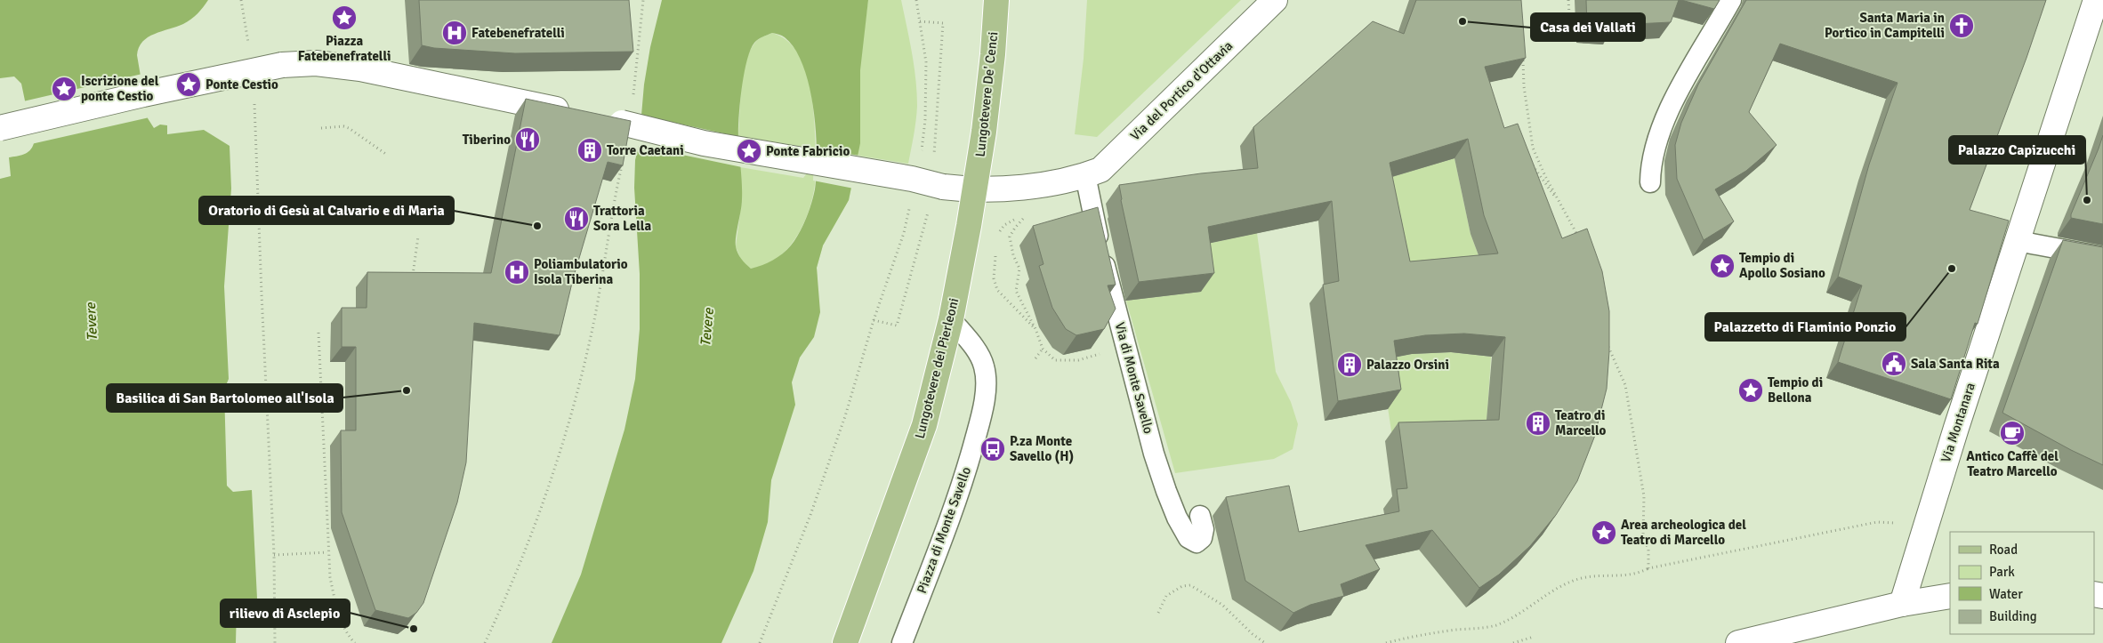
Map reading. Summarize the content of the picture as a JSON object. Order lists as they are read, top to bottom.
{
  "streets": {
    "main road": ["Lungotevere De' Cenci", "Lungotevere dei Pierleoni"],
    "street": ["Via del Portico d'Ottavia", "Via Montanara"],
    "lane": ["Via di Monte Savello", "Piazza di Monte Savello"]
  },
  "crossings": [
    ["Via del Portico d'Ottavia", "Lungotevere De' Cenci"],
    ["Via del Portico d'Ottavia", "Lungotevere dei Pierleoni"],
    ["Via del Portico d'Ottavia", "Via di Monte Savello"],
    ["Lungotevere De' Cenci", "Lungotevere dei Pierleoni"],
    ["Lungotevere dei Pierleoni", "Piazza di Monte Savello"]
  ],
  "water": ["Tevere"],
  "places": {
    "place": [
      "Piazza Fatebenefratelli",
      "Ponte Cestio",
      "Iscrizione del ponte Cestio",
      "Ponte Fabricio",
      "Tempio di Apollo Sosiano",
      "Tempio di Bellona",
      "Area archeologica del Teatro di Marcello"
    ],
    "other": [
      "Casa dei Vallati",
      "Palazzo Capizucchi",
      "Oratorio di Gesù al Calvario e di Maria",
      "Palazzetto di Flaminio Ponzio",
      "Basilica di San Bartolomeo all'Isola",
      "rilievo di Asclepio"
    ],
    "church": ["Santa Maria in Portico in Campitelli"],
    "hospital": ["Fatebenefratelli", "Poliambulatorio Isola Tiberina"],
    "restaurant": ["Tiberino", "Trattoria Sora Lella"],
    "building": ["Torre Caetani", "Palazzo Orsini", "Teatro di Marcello"],
    "public building": ["Sala Santa Rita"],
    "cafe": ["Antico Caffè del Teatro Marcello"],
    "bus stop": ["P.za Monte Savello (H)"]
  },
  "legend": [
    "Road",
    "Park",
    "Water",
    "Building"
  ]
}
